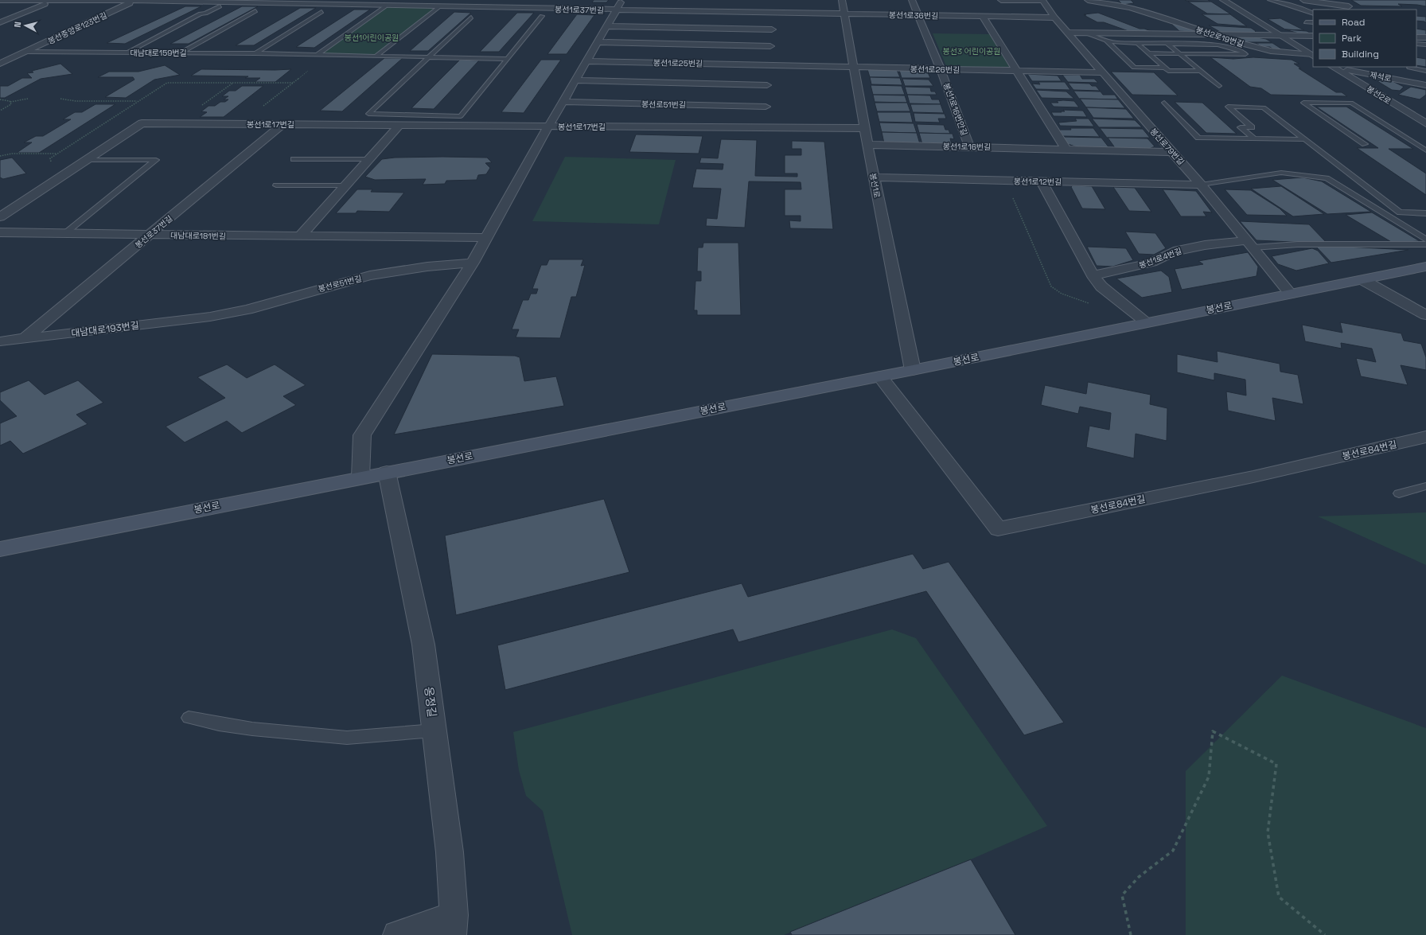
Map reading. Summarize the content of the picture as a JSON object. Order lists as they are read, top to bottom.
{
  "streets": {
    "main road": ["봉선로"],
    "street": [
      "봉선1로37번길",
      "봉선1로36번길",
      "봉선중앙로123번길",
      "봉선2로19번길",
      "대남대로159번길",
      "봉선1로25번길",
      "봉선1로26번길",
      "제석로",
      "봉선2로",
      "봉선로51번길",
      "봉선1로16번안길",
      "봉선1로17번길",
      "봉선1로16번길",
      "봉선로79번길",
      "봉선1로12번길",
      "봉선1로",
      "봉선로37번길",
      "대남대로181번길",
      "봉선1로4번길",
      "대남대로193번길",
      "봉선로84번길",
      "옹정길"
    ]
  },
  "crossings": [
    ["봉선1로37번길", "봉선1로36번길"],
    ["봉선1로37번길", "봉선중앙로123번길"],
    ["봉선1로37번길", "봉선1로"],
    ["봉선1로36번길", "봉선1로16번안길"],
    ["봉선1로36번길", "봉선로79번길"],
    ["봉선1로36번길", "봉선1로"],
    ["봉선중앙로123번길", "대남대로159번길"],
    ["봉선1로25번길", "봉선1로26번길"],
    ["봉선1로25번길", "봉선1로"],
    ["봉선1로26번길", "봉선1로16번안길"],
    ["봉선1로26번길", "봉선로79번길"],
    ["봉선1로26번길", "봉선1로"],
    ["제석로", "봉선2로"],
    ["봉선로51번길", "대남대로193번길"],
    ["봉선1로16번안길", "봉선1로16번길"],
    ["봉선1로17번길", "봉선1로"],
    ["봉선1로17번길", "봉선로37번길"],
    ["봉선1로16번길", "봉선로79번길"],
    ["봉선1로16번길", "봉선1로"],
    ["봉선로79번길", "봉선1로12번길"],
    ["봉선로79번길", "봉선1로4번길"],
    ["봉선로79번길", "봉선로"],
    ["봉선1로12번길", "봉선1로"],
    ["봉선1로", "봉선로"],
    ["봉선로37번길", "대남대로181번길"],
    ["봉선로37번길", "대남대로193번길"],
    ["봉선로", "봉선로84번길"],
    ["봉선로", "옹정길"]
  ],
  "parks": ["봉선1어린이공원", "봉선3 어린이공원"],
  "legend": ["Road", "Park", "Building"],
  "north": "left"
}
